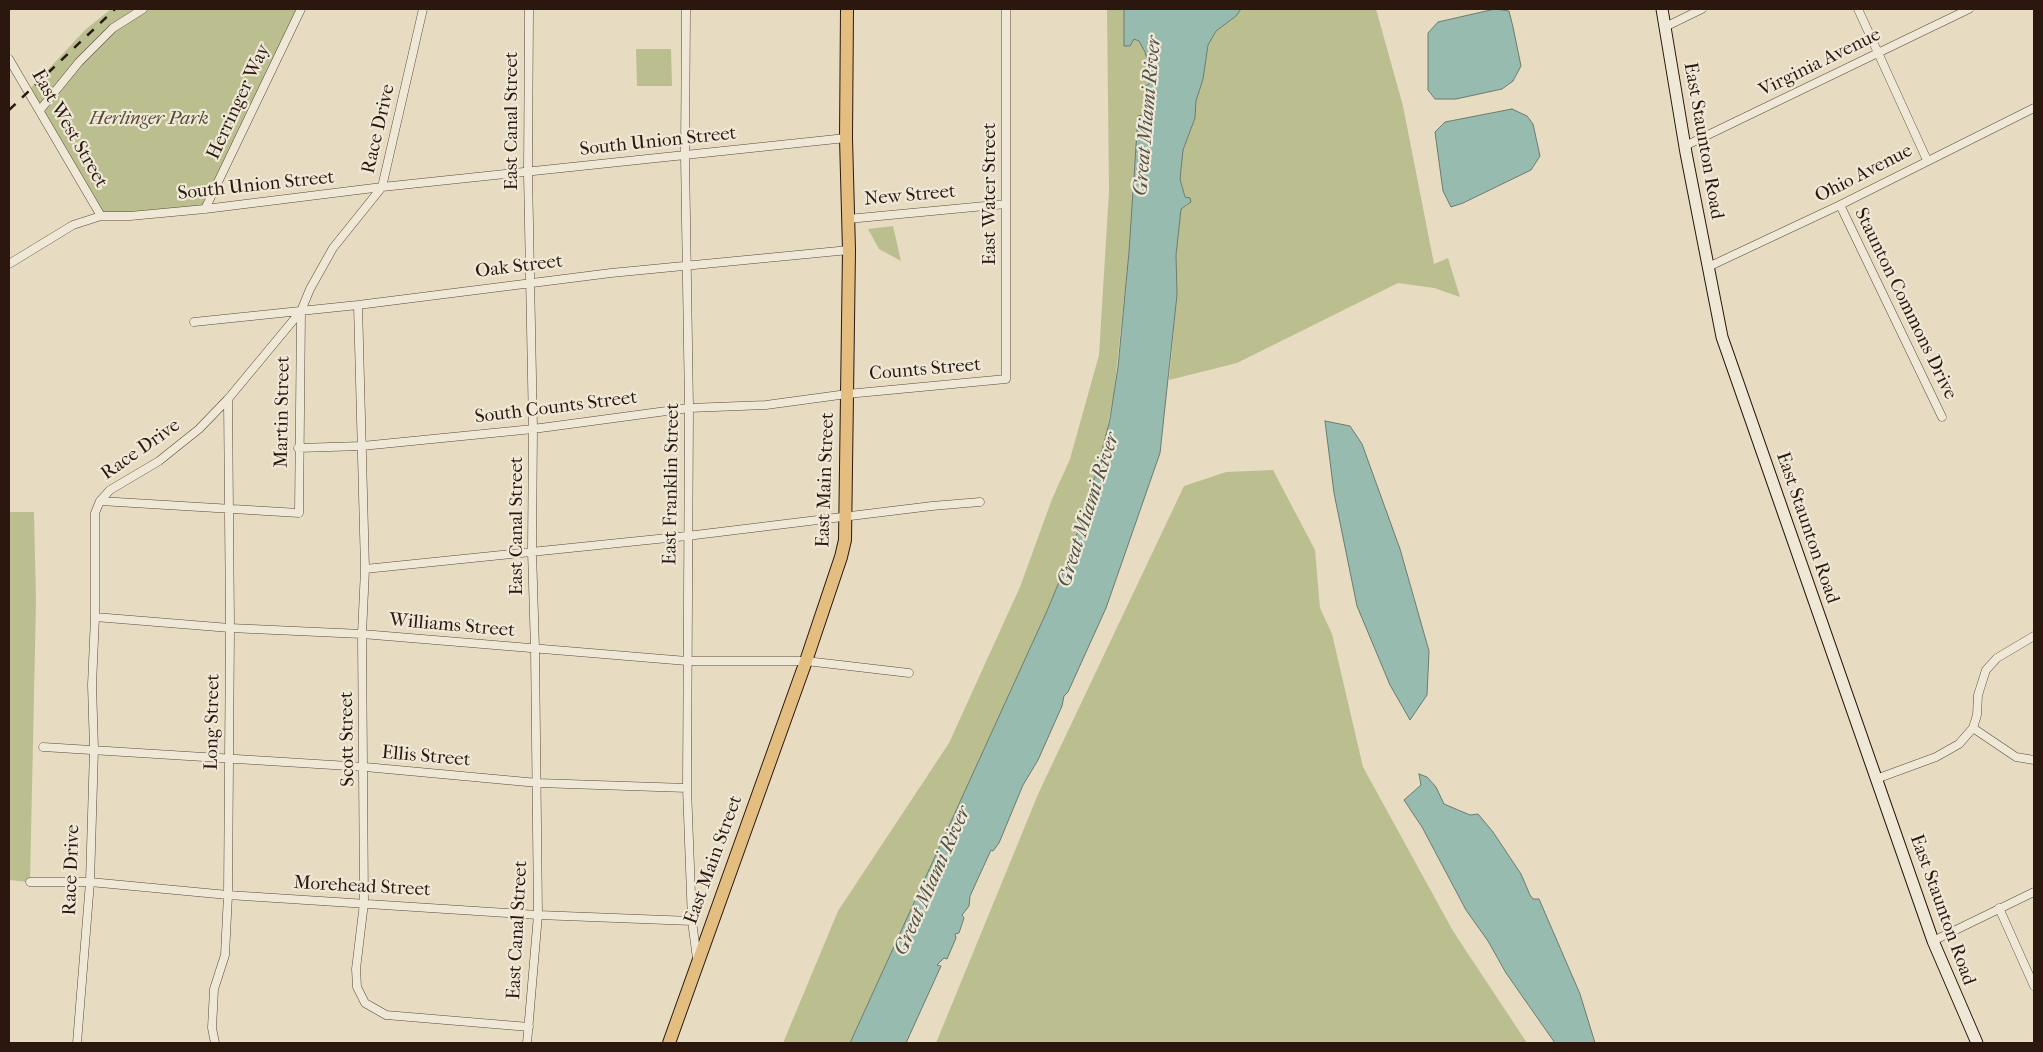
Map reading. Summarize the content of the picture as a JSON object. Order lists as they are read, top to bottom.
{
  "streets": {
    "main road": ["East Staunton Road", "East Main Street"],
    "street": [
      "Virginia Avenue",
      "Herringer Way",
      "East Canal Street",
      "East West Street",
      "Race Drive",
      "South Union Street",
      "Ohio Avenue",
      "East Water Street",
      "New Street",
      "Oak Street",
      "Staunton Commons Drive",
      "Counts Street",
      "South Counts Street",
      "Martin Street",
      "East Franklin Street",
      "Williams Street",
      "Long Street",
      "Scott Street",
      "Ellis Street",
      "Morehead Street"
    ]
  },
  "crossings": [
    ["Virginia Avenue", "East Staunton Road"],
    ["Herringer Way", "South Union Street"],
    ["East Canal Street", "South Union Street"],
    ["East Canal Street", "Oak Street"],
    ["East Canal Street", "South Counts Street"],
    ["East Canal Street", "Williams Street"],
    ["East Canal Street", "Scott Street"],
    ["East Canal Street", "Ellis Street"],
    ["East Canal Street", "Morehead Street"],
    ["East West Street", "South Union Street"],
    ["Race Drive", "South Union Street"],
    ["Race Drive", "Oak Street"],
    ["Race Drive", "Martin Street"],
    ["Race Drive", "Williams Street"],
    ["Race Drive", "Long Street"],
    ["Race Drive", "Ellis Street"],
    ["Race Drive", "Morehead Street"],
    ["East Staunton Road", "Ohio Avenue"],
    ["South Union Street", "East Main Street"],
    ["South Union Street", "East Franklin Street"],
    ["Ohio Avenue", "Staunton Commons Drive"],
    ["East Water Street", "New Street"],
    ["East Water Street", "Counts Street"],
    ["New Street", "East Main Street"],
    ["Oak Street", "Martin Street"],
    ["Oak Street", "East Main Street"],
    ["Oak Street", "East Franklin Street"],
    ["Oak Street", "Scott Street"],
    ["Counts Street", "South Counts Street"],
    ["Counts Street", "East Main Street"],
    ["South Counts Street", "Martin Street"],
    ["South Counts Street", "East Main Street"],
    ["South Counts Street", "East Franklin Street"],
    ["South Counts Street", "Scott Street"],
    ["Martin Street", "Long Street"],
    ["East Main Street", "East Franklin Street"],
    ["East Main Street", "Williams Street"],
    ["East Franklin Street", "Williams Street"],
    ["East Franklin Street", "Ellis Street"],
    ["East Franklin Street", "Morehead Street"],
    ["Williams Street", "Long Street"],
    ["Williams Street", "Scott Street"],
    ["Long Street", "Ellis Street"],
    ["Long Street", "Morehead Street"],
    ["Scott Street", "Ellis Street"],
    ["Scott Street", "Morehead Street"]
  ],
  "water": ["Great Miami River"],
  "parks": ["Herlinger Park"]
}
